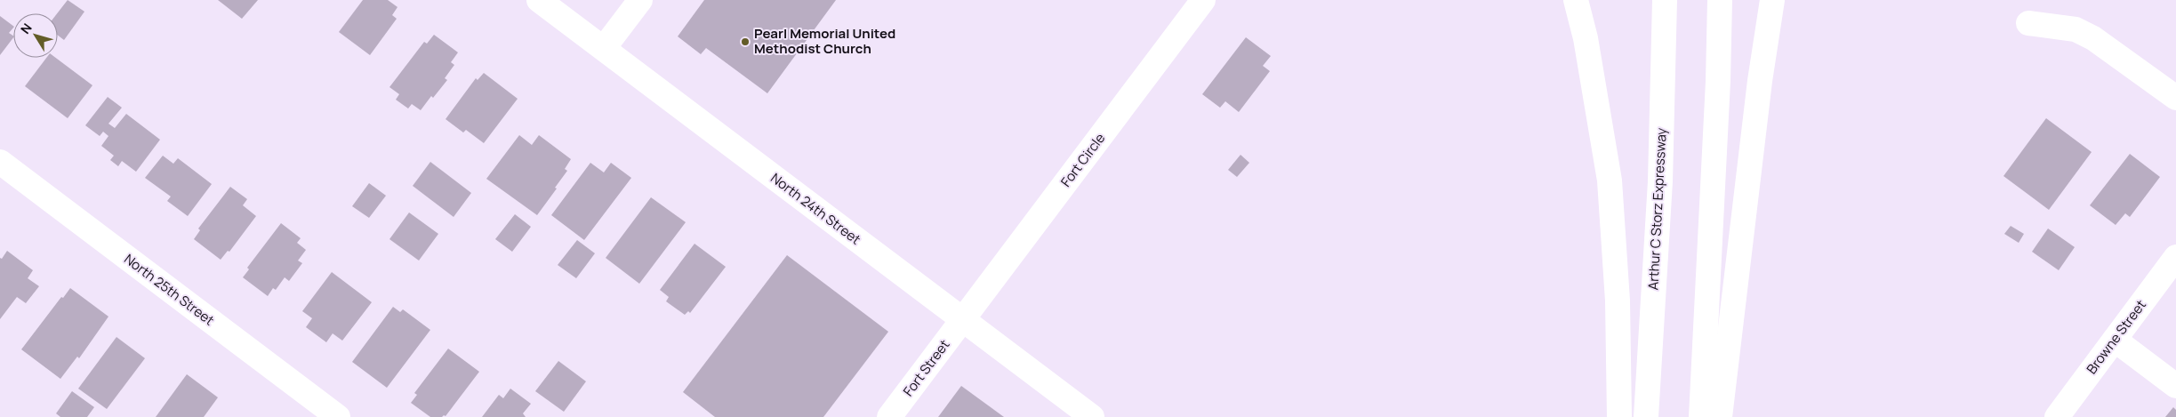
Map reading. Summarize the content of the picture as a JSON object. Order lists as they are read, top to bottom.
{
  "streets": {
    "main road": [
      "Fort Circle",
      "North 24th Street",
      "Arthur C Storz Expressway",
      "North 25th Street",
      "Browne Street",
      "Fort Street"
    ]
  },
  "crossings": [
    ["Fort Circle", "North 24th Street"],
    ["Fort Circle", "Fort Street"],
    ["North 24th Street", "Fort Street"]
  ],
  "places": ["Pearl Memorial United Methodist Church"],
  "north": "top left"
}
